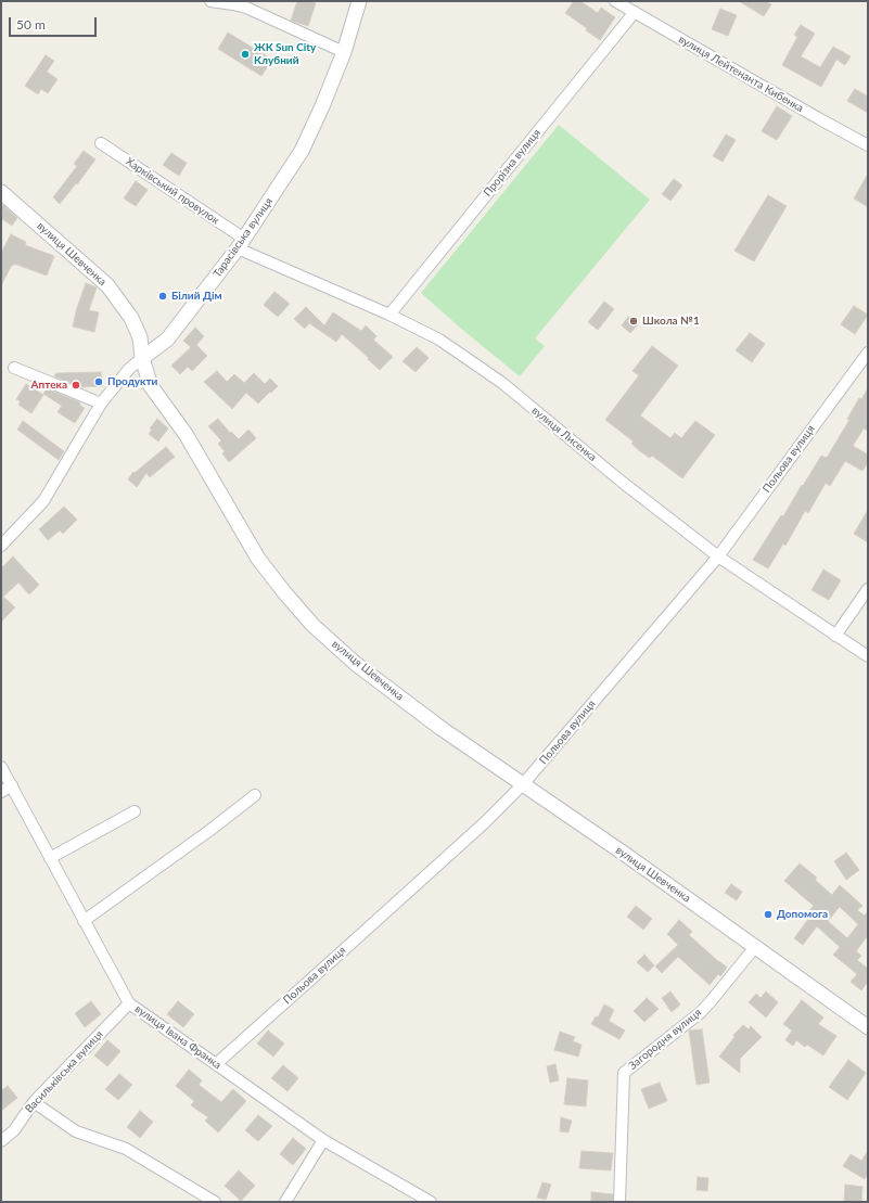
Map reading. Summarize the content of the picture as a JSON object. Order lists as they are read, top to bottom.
{
  "streets": {
    "street": [
      "вулиця Лейтенанта Кибенка",
      "Прорізна вулиця",
      "Харківський провулок",
      "Тарасівська вулиця",
      "вулиця Шевченка",
      "вулиця Лисенка",
      "Польова вулиця",
      "вулиця Івана Франка",
      "Загородня вулиця",
      "Васильківська вулиця"
    ]
  },
  "crossings": [
    ["вулиця Лейтенанта Кибенка", "Прорізна вулиця"],
    ["Прорізна вулиця", "вулиця Лисенка"],
    ["Харківський провулок", "Тарасівська вулиця"],
    ["Харківський провулок", "вулиця Лисенка"],
    ["Тарасівська вулиця", "вулиця Шевченка"],
    ["Тарасівська вулиця", "вулиця Лисенка"],
    ["вулиця Шевченка", "Польова вулиця"],
    ["вулиця Шевченка", "Загородня вулиця"],
    ["вулиця Лисенка", "Польова вулиця"],
    ["Польова вулиця", "вулиця Івана Франка"],
    ["вулиця Івана Франка", "Васильківська вулиця"]
  ],
  "places": [
    "ЖК Sun City Клубний",
    "Білий Дім",
    "Школа №1",
    "Продукти",
    "Аптека",
    "Допомога"
  ],
  "scale_bar": "50 m"
}
